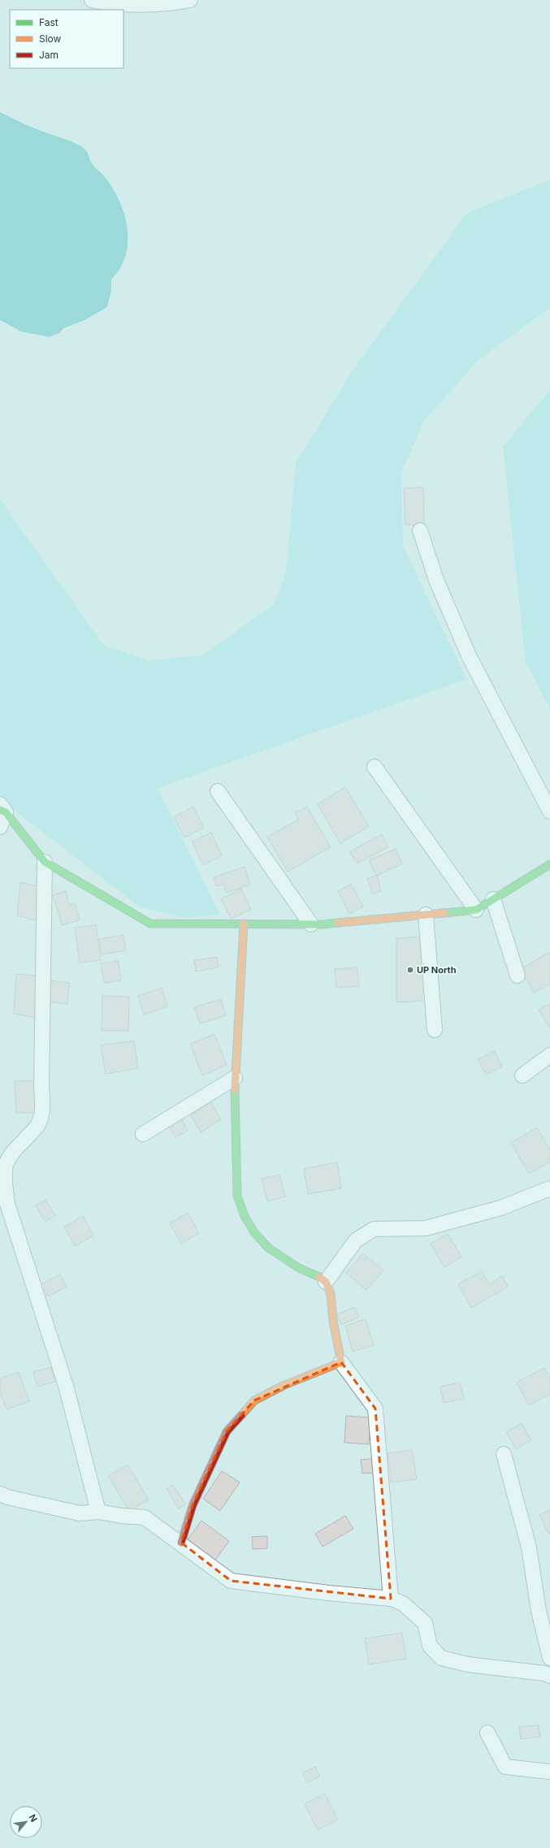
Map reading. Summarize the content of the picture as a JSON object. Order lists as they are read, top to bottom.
{
  "places": ["UP North"],
  "legend": ["Fast", "Slow", "Jam"],
  "north": "top right"
}
